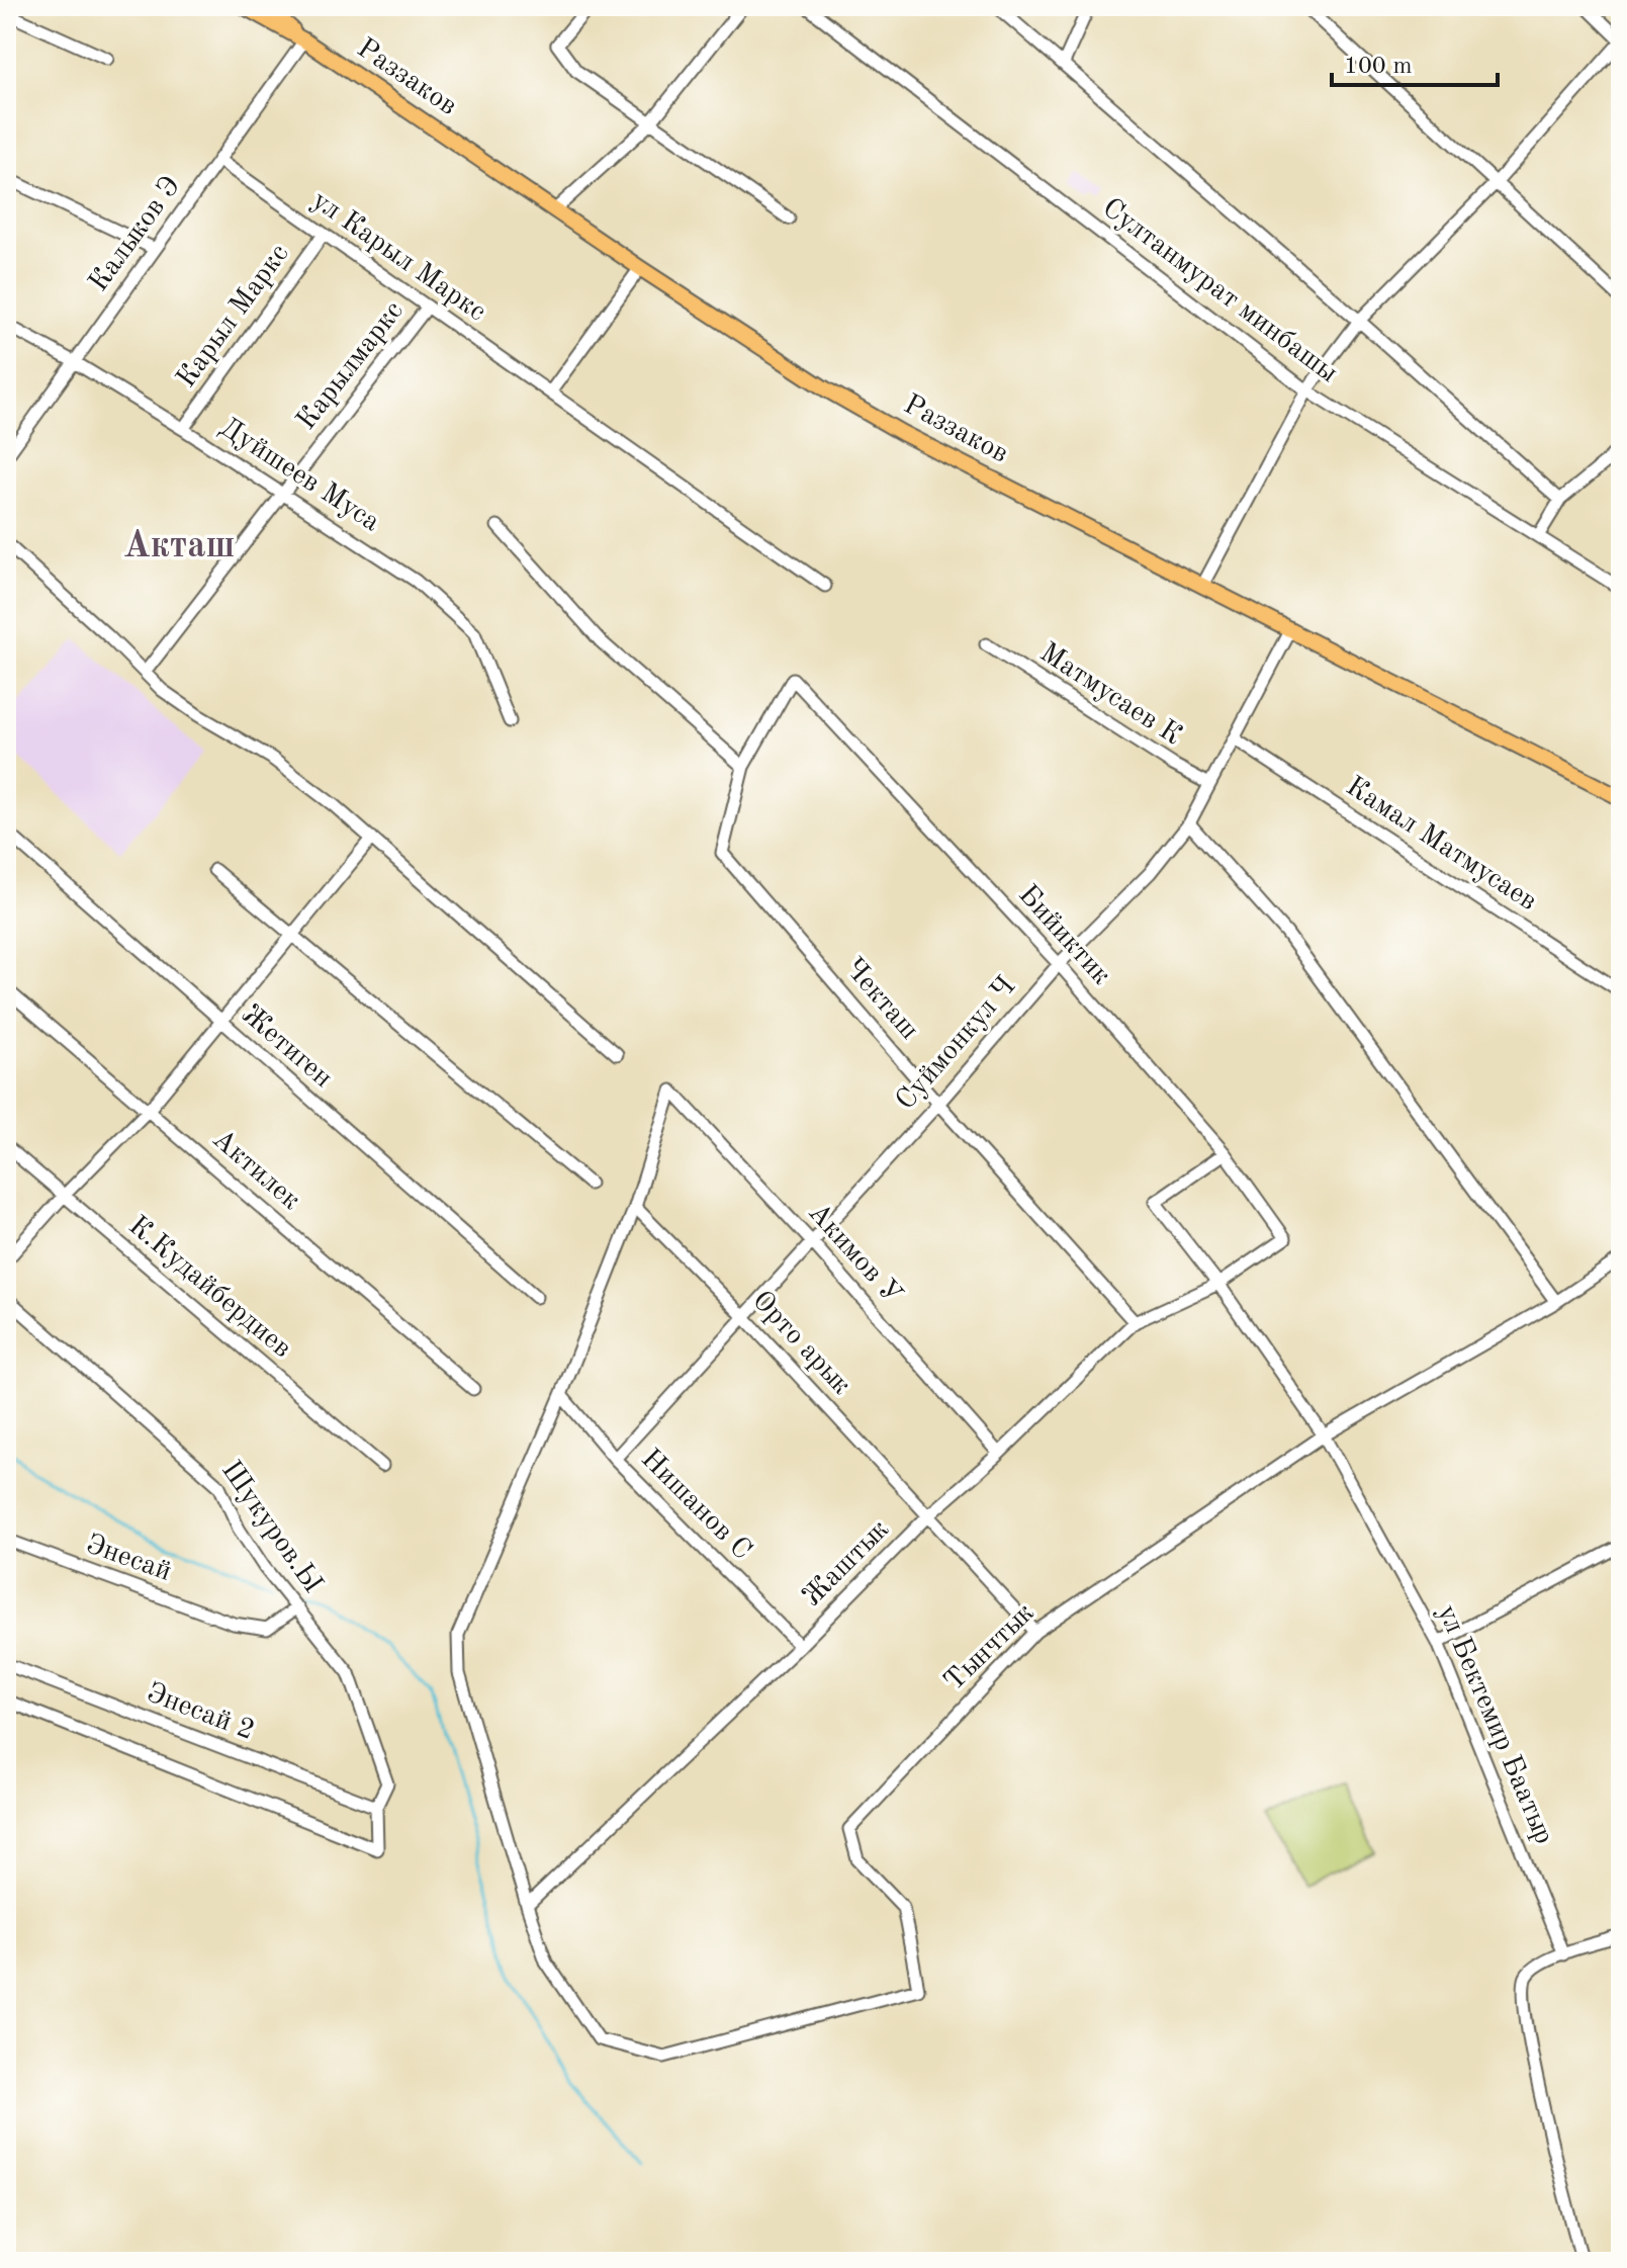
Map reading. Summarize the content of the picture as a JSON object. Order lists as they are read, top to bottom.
{
  "streets": {
    "main road": ["Раззаков"],
    "street": [
      "Калыков Э",
      "ул Карыл Маркс",
      "Султанмурат минбашы",
      "Карыл Маркс",
      "Карылмаркс",
      "Дуйшеев Муса",
      "Матмусаев К",
      "Камал Матмусаев",
      "Бийиктик",
      "Чекташ",
      "Суймонкул Ч",
      "Жетиген",
      "Актилек",
      "Акимов У",
      "К.Кудайбердиев",
      "Орто арык",
      "Нишанов С",
      "Шукуров.Ы",
      "Энесай",
      "Жаштык",
      "Тынчтык",
      "Энесай 2",
      "ул Бектемир Баатыр"
    ]
  },
  "crossings": [
    ["Раззаков", "Калыков Э"],
    ["Раззаков", "Суймонкул Ч"],
    ["Калыков Э", "ул Карыл Маркс"],
    ["Калыков Э", "Дуйшеев Муса"],
    ["ул Карыл Маркс", "Карыл Маркс"],
    ["ул Карыл Маркс", "Карылмаркс"],
    ["Карыл Маркс", "Дуйшеев Муса"],
    ["Карылмаркс", "Дуйшеев Муса"],
    ["Матмусаев К", "Суймонкул Ч"],
    ["Камал Матмусаев", "Суймонкул Ч"],
    ["Бийиктик", "Чекташ"],
    ["Бийиктик", "Суймонкул Ч"],
    ["Бийиктик", "Жаштык"],
    ["Бийиктик", "ул Бектемир Баатыр"],
    ["Чекташ", "Суймонкул Ч"],
    ["Чекташ", "Жаштык"],
    ["Суймонкул Ч", "Акимов У"],
    ["Суймонкул Ч", "Орто арык"],
    ["Суймонкул Ч", "Нишанов С"],
    ["Акимов У", "Орто арык"],
    ["Акимов У", "Жаштык"],
    ["Орто арык", "Жаштык"],
    ["Орто арык", "Тынчтык"],
    ["Нишанов С", "Жаштык"],
    ["Шукуров.Ы", "Энесай"],
    ["Шукуров.Ы", "Энесай 2"],
    ["Жаштык", "Тынчтык"],
    ["Жаштык", "ул Бектемир Баатыр"],
    ["Тынчтык", "ул Бектемир Баатыр"]
  ],
  "districts": ["Акташ"],
  "scale_bar": "100 m"
}
